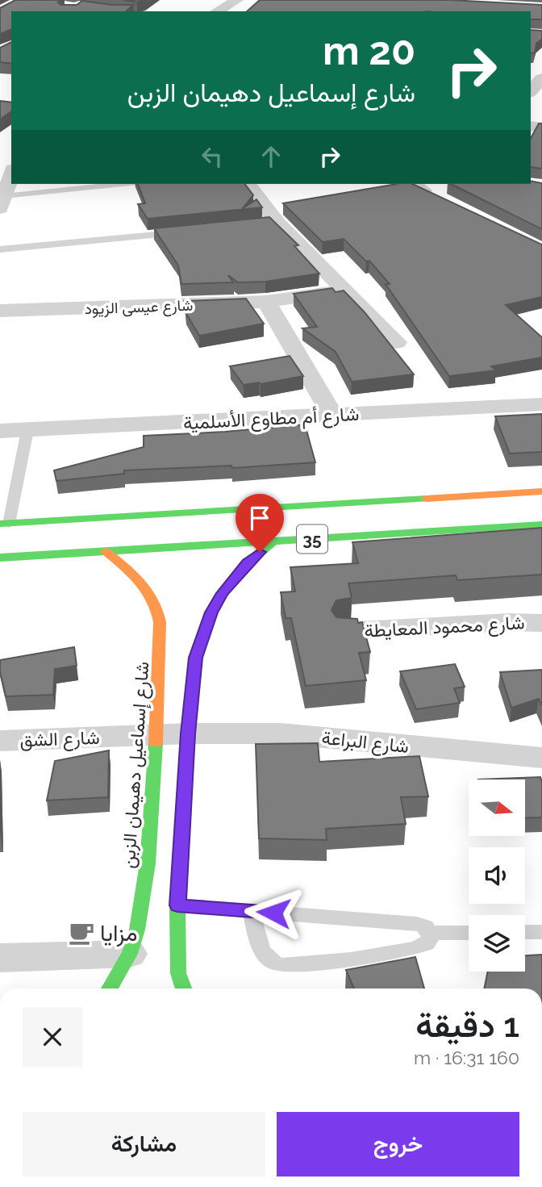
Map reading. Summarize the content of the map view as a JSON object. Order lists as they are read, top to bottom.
{
  "streets": {
    "main road": ["35", "شارع إسماعيل دهيمان الزبن"],
    "street": [
      "شارع عيسى الزيود",
      "شارع أم مطاوع الأسلمية",
      "شارع محمود المعايطة",
      "شارع الشق",
      "شارع البراعة"
    ]
  },
  "crossings": [
    ["35", "شارع إسماعيل دهيمان الزبن"],
    ["شارع الشق", "شارع البراعة"],
    ["شارع الشق", "شارع إسماعيل دهيمان الزبن"]
  ],
  "places": {
    "cafe": ["مزايا"]
  },
  "north": "right",
  "page": {
    "turn": ["20 m", "شارع إسماعيل دهيمان الزبن"],
    "heading": ["1 دقيقة", "160 m · 16:31"],
    "buttons": ["خروج", "مشاركة"]
  }
}
